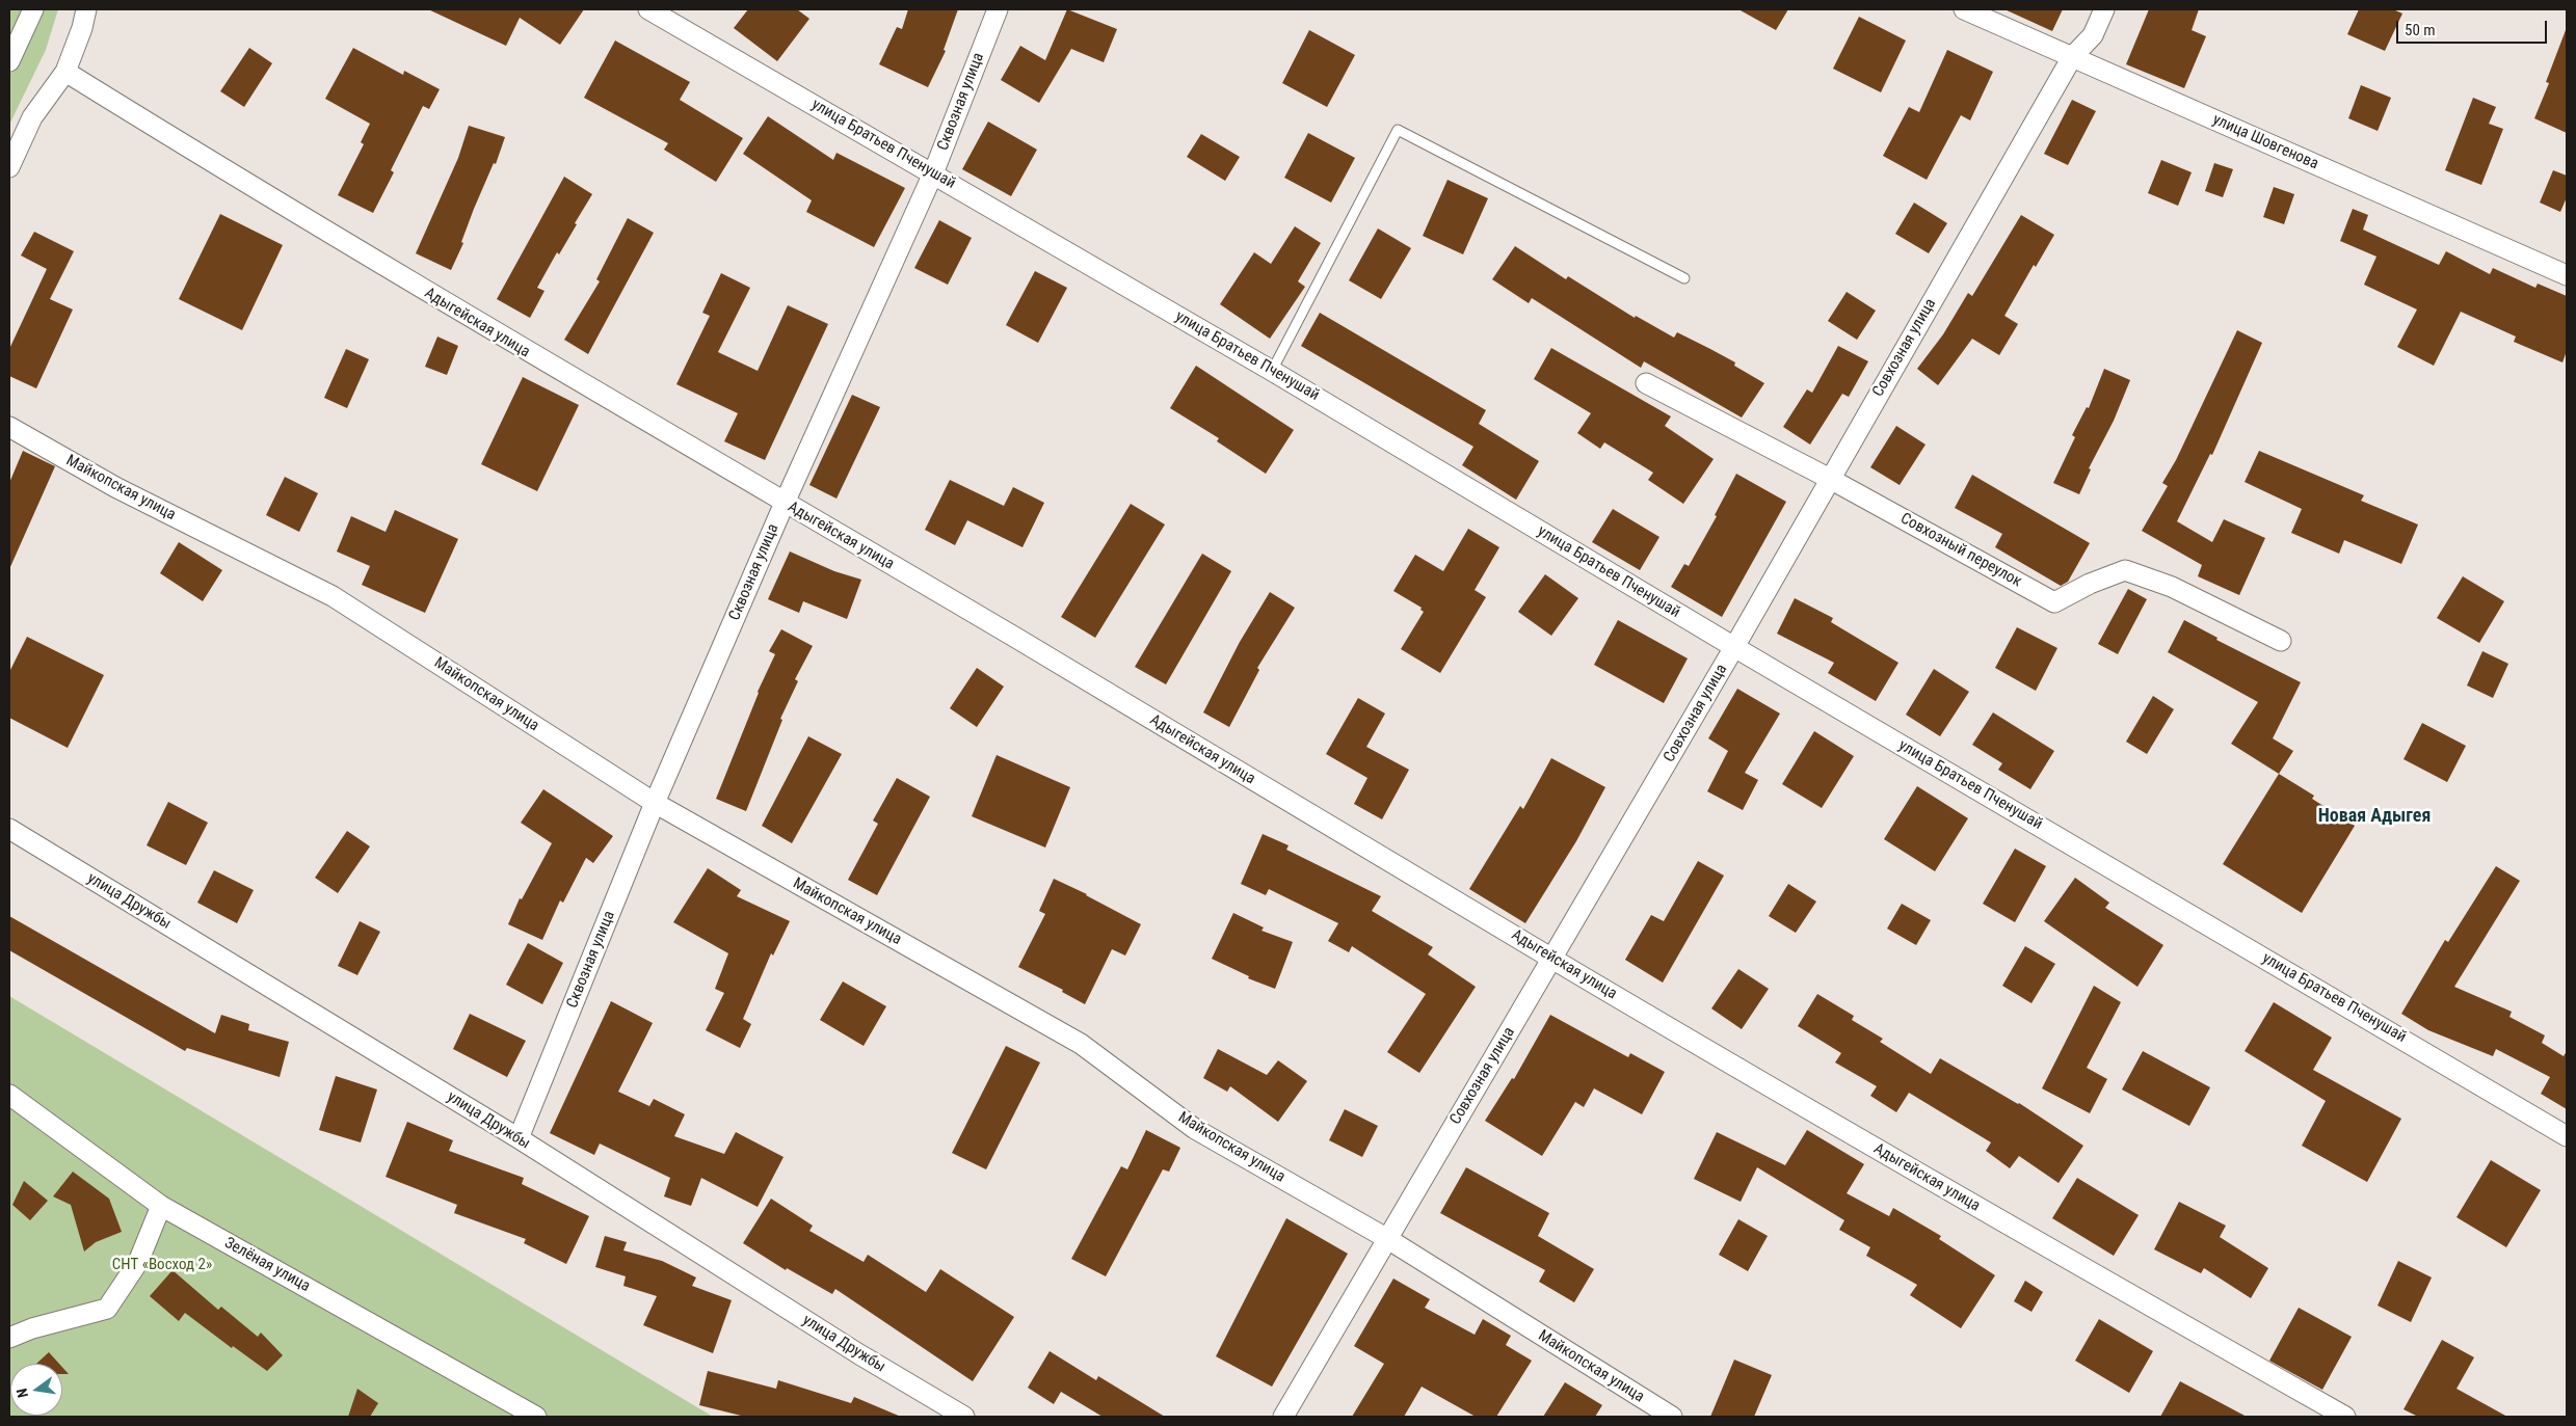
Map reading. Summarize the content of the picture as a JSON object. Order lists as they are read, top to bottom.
{
  "streets": {
    "street": [
      "Сквозная улица",
      "улица Шовгенова",
      "улица Братьев Пченушай",
      "Адыгейская улица",
      "Совхозная улица",
      "Майкопская улица",
      "Совхозный переулок",
      "улица Дружбы",
      "Зелёная улица"
    ]
  },
  "crossings": [
    ["Сквозная улица", "улица Братьев Пченушай"],
    ["Сквозная улица", "Адыгейская улица"],
    ["Сквозная улица", "Майкопская улица"],
    ["Сквозная улица", "улица Дружбы"],
    ["улица Шовгенова", "Совхозная улица"],
    ["улица Братьев Пченушай", "Совхозная улица"],
    ["Адыгейская улица", "Совхозная улица"],
    ["Совхозная улица", "Майкопская улица"],
    ["Совхозная улица", "Совхозный переулок"]
  ],
  "districts": ["Новая Адыгея"],
  "parks": ["СНТ «Восход 2»"],
  "scale_bar": "50 m",
  "north": "left"
}
